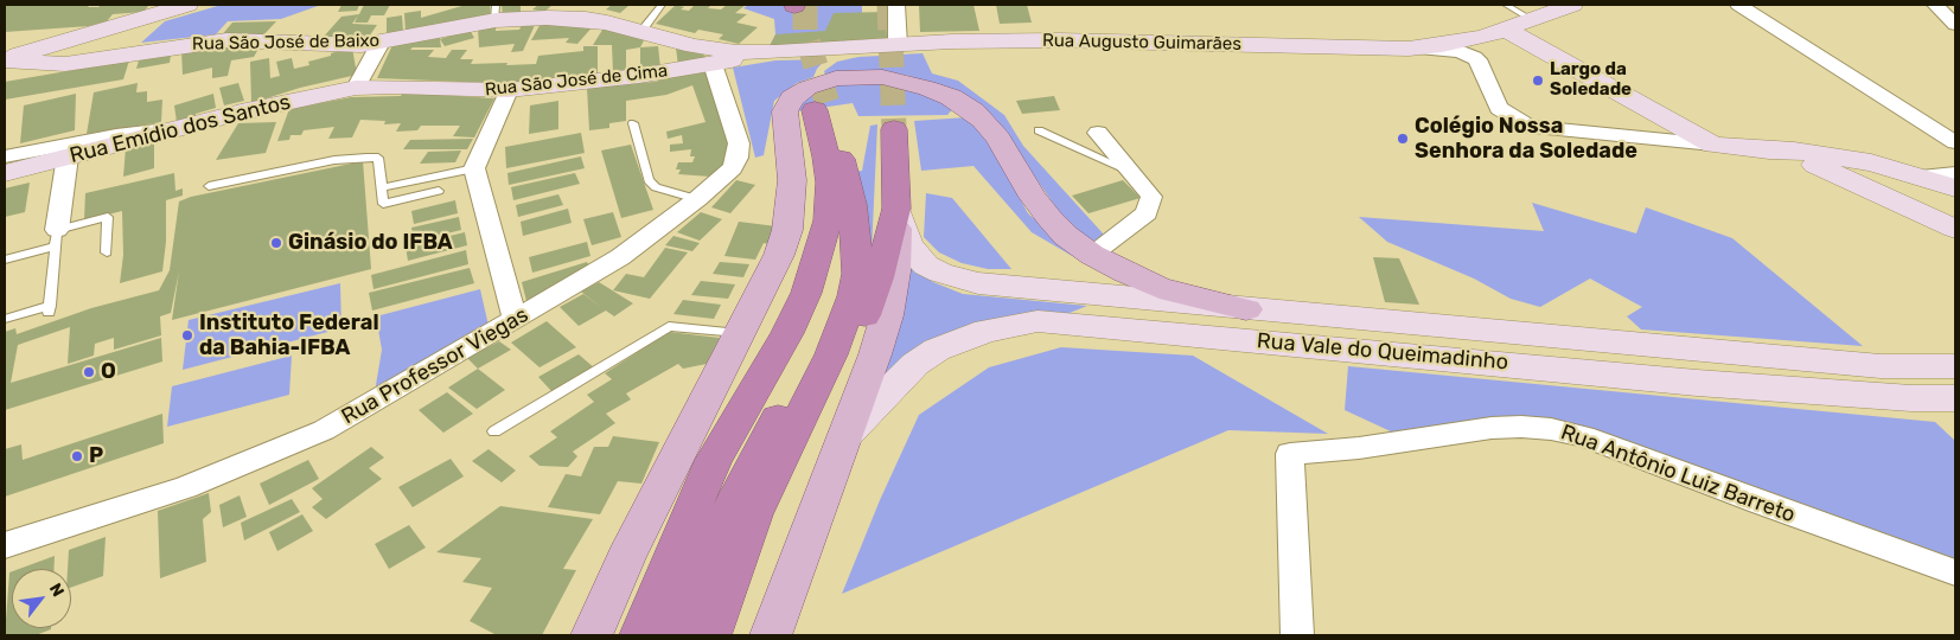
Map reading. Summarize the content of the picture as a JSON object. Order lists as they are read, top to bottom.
{
  "streets": {
    "street": [
      "Rua São José de Baixo",
      "Rua Augusto Guimarães",
      "Rua São José de Cima",
      "Rua Emídio dos Santos",
      "Rua Vale do Queimadinho",
      "Rua Professor Viegas",
      "Rua Antônio Luiz Barreto"
    ]
  },
  "crossings": [
    ["Rua São José de Baixo", "Rua São José de Cima"],
    ["Rua São José de Baixo", "Rua Professor Viegas"],
    ["Rua Augusto Guimarães", "Rua São José de Cima"],
    ["Rua São José de Cima", "Rua Emídio dos Santos"],
    ["Rua São José de Cima", "Rua Professor Viegas"]
  ],
  "places": [
    "Largo da Soledade",
    "Colégio Nossa Senhora da Soledade",
    "Ginásio do IFBA",
    "Instituto Federal da Bahia-IFBA",
    "O",
    "P"
  ],
  "north": "top right"
}
